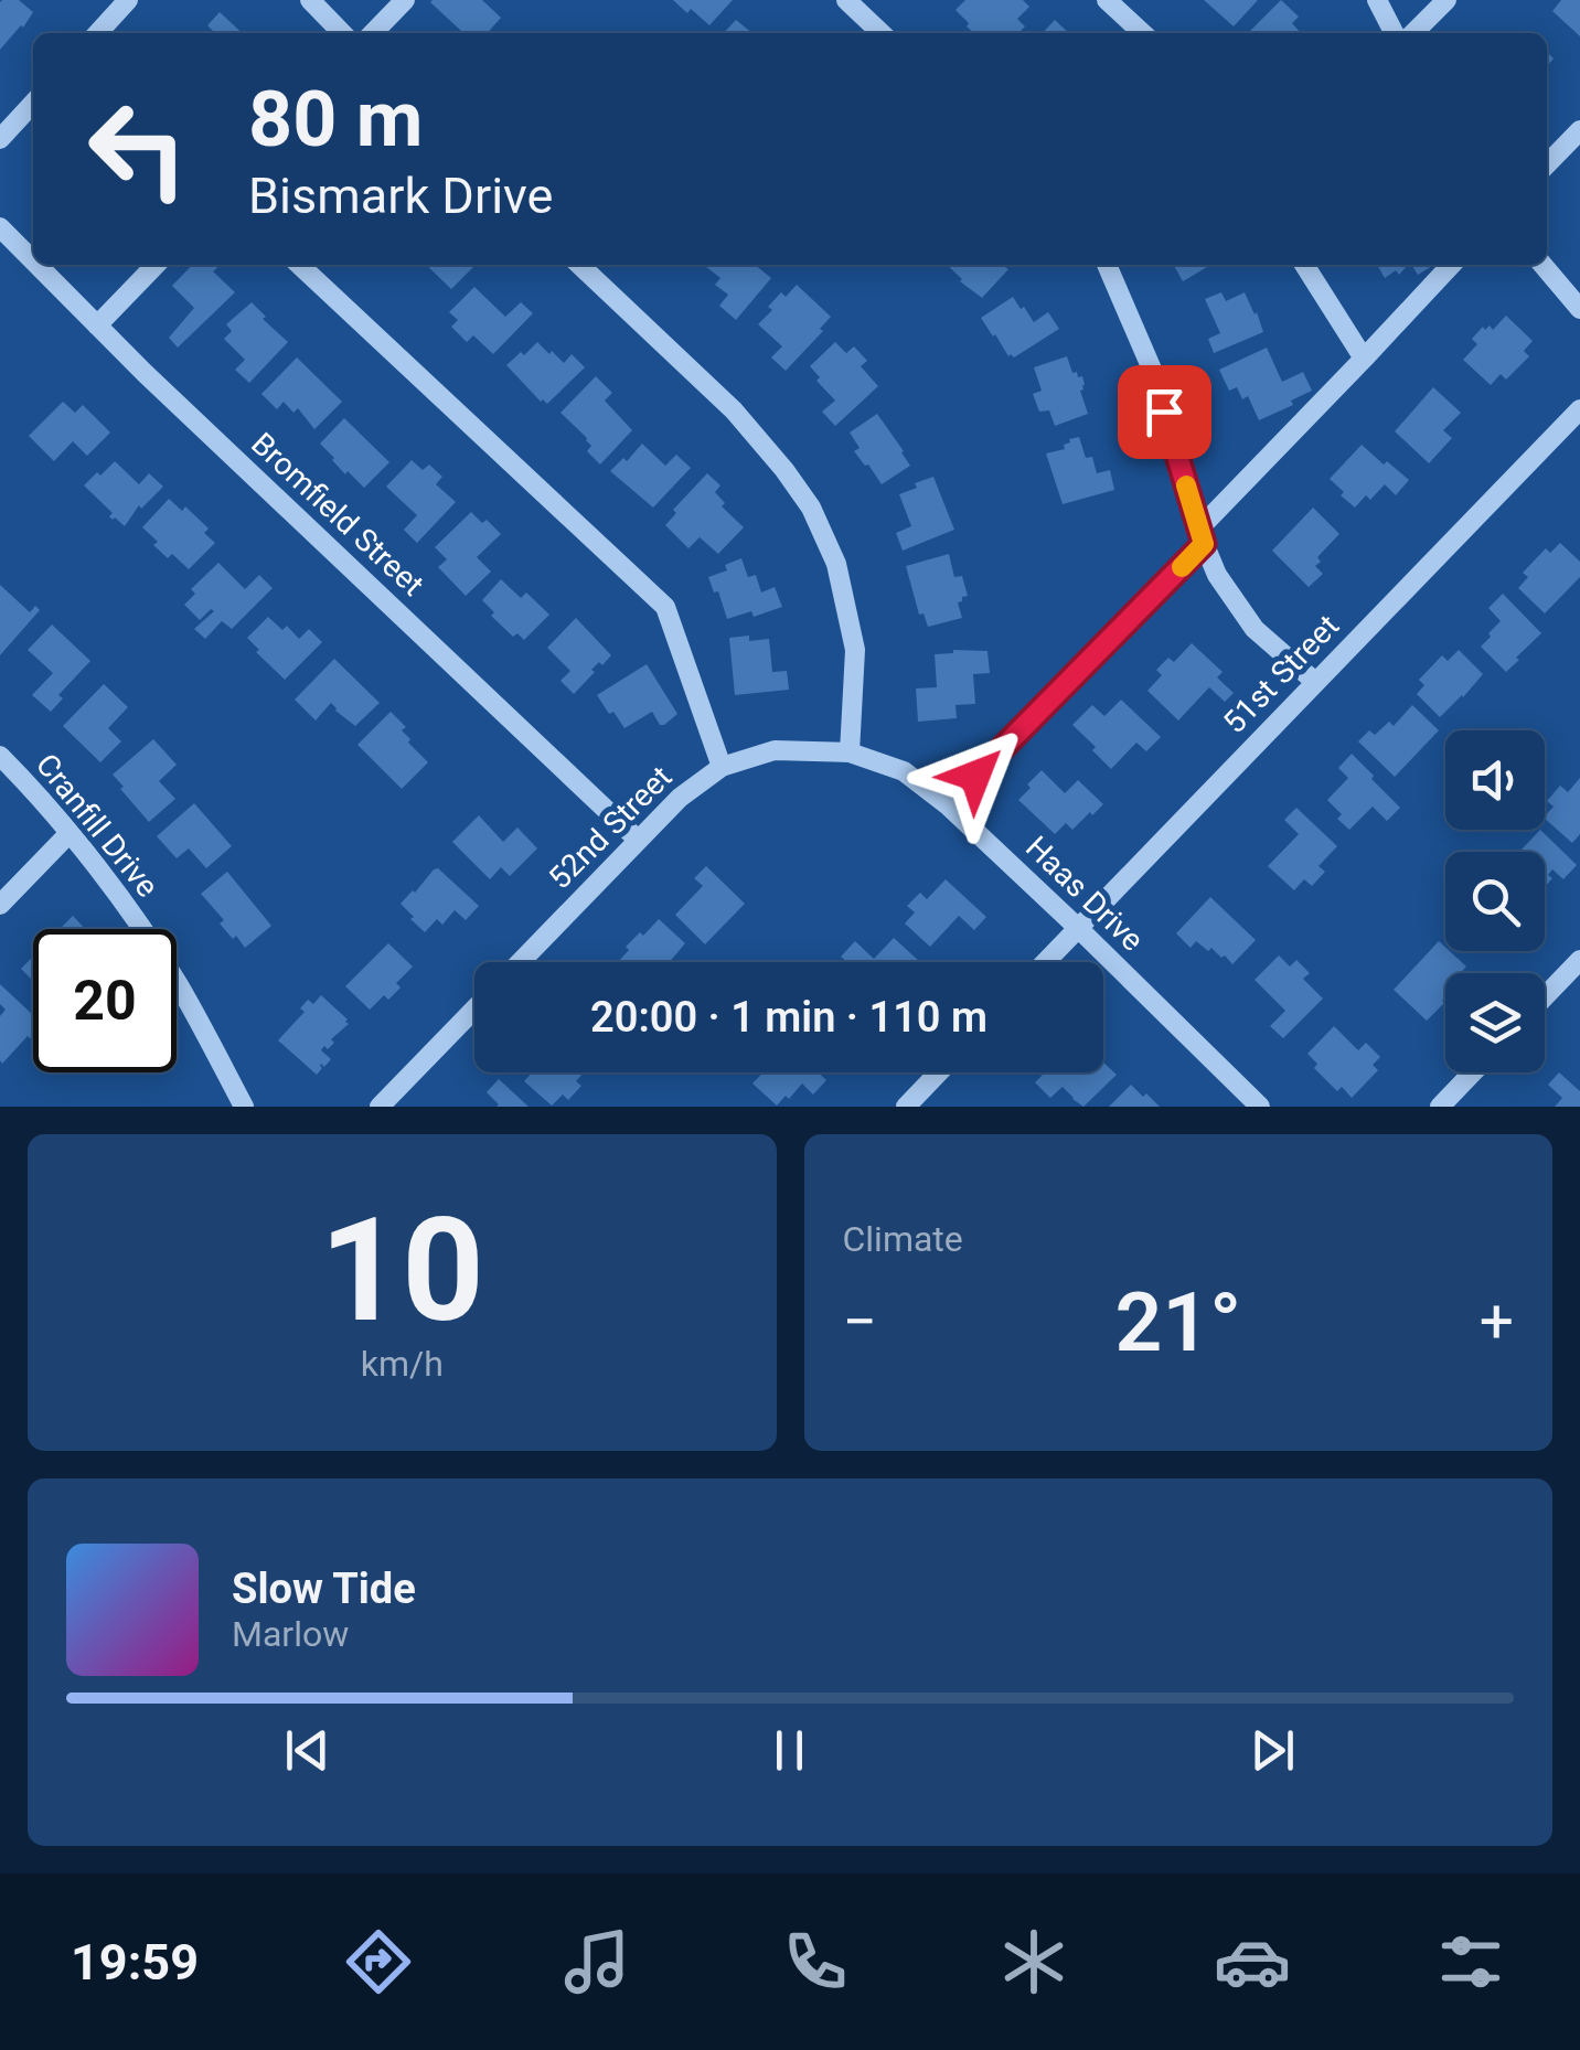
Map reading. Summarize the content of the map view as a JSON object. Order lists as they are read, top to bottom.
{
  "streets": {
    "street": [
      "Bromfield Street",
      "51st Street",
      "Cranfill Drive",
      "52nd Street",
      "Haas Drive"
    ]
  },
  "crossings": [
    ["Bromfield Street", "52nd Street"],
    ["51st Street", "Haas Drive"],
    ["52nd Street", "Haas Drive"]
  ],
  "page": {
    "turn": ["80 m", "Bismark Drive"],
    "limit": "20",
    "trip": "20:00 · 1 min · 110 m",
    "tile": [
      ["10", "km/h"],
      "Climate"
    ],
    "heat": ["−", "21°", "+"],
    "song": ["Slow Tide", "Marlow"],
    "tabs": "19:59"
  }
}
